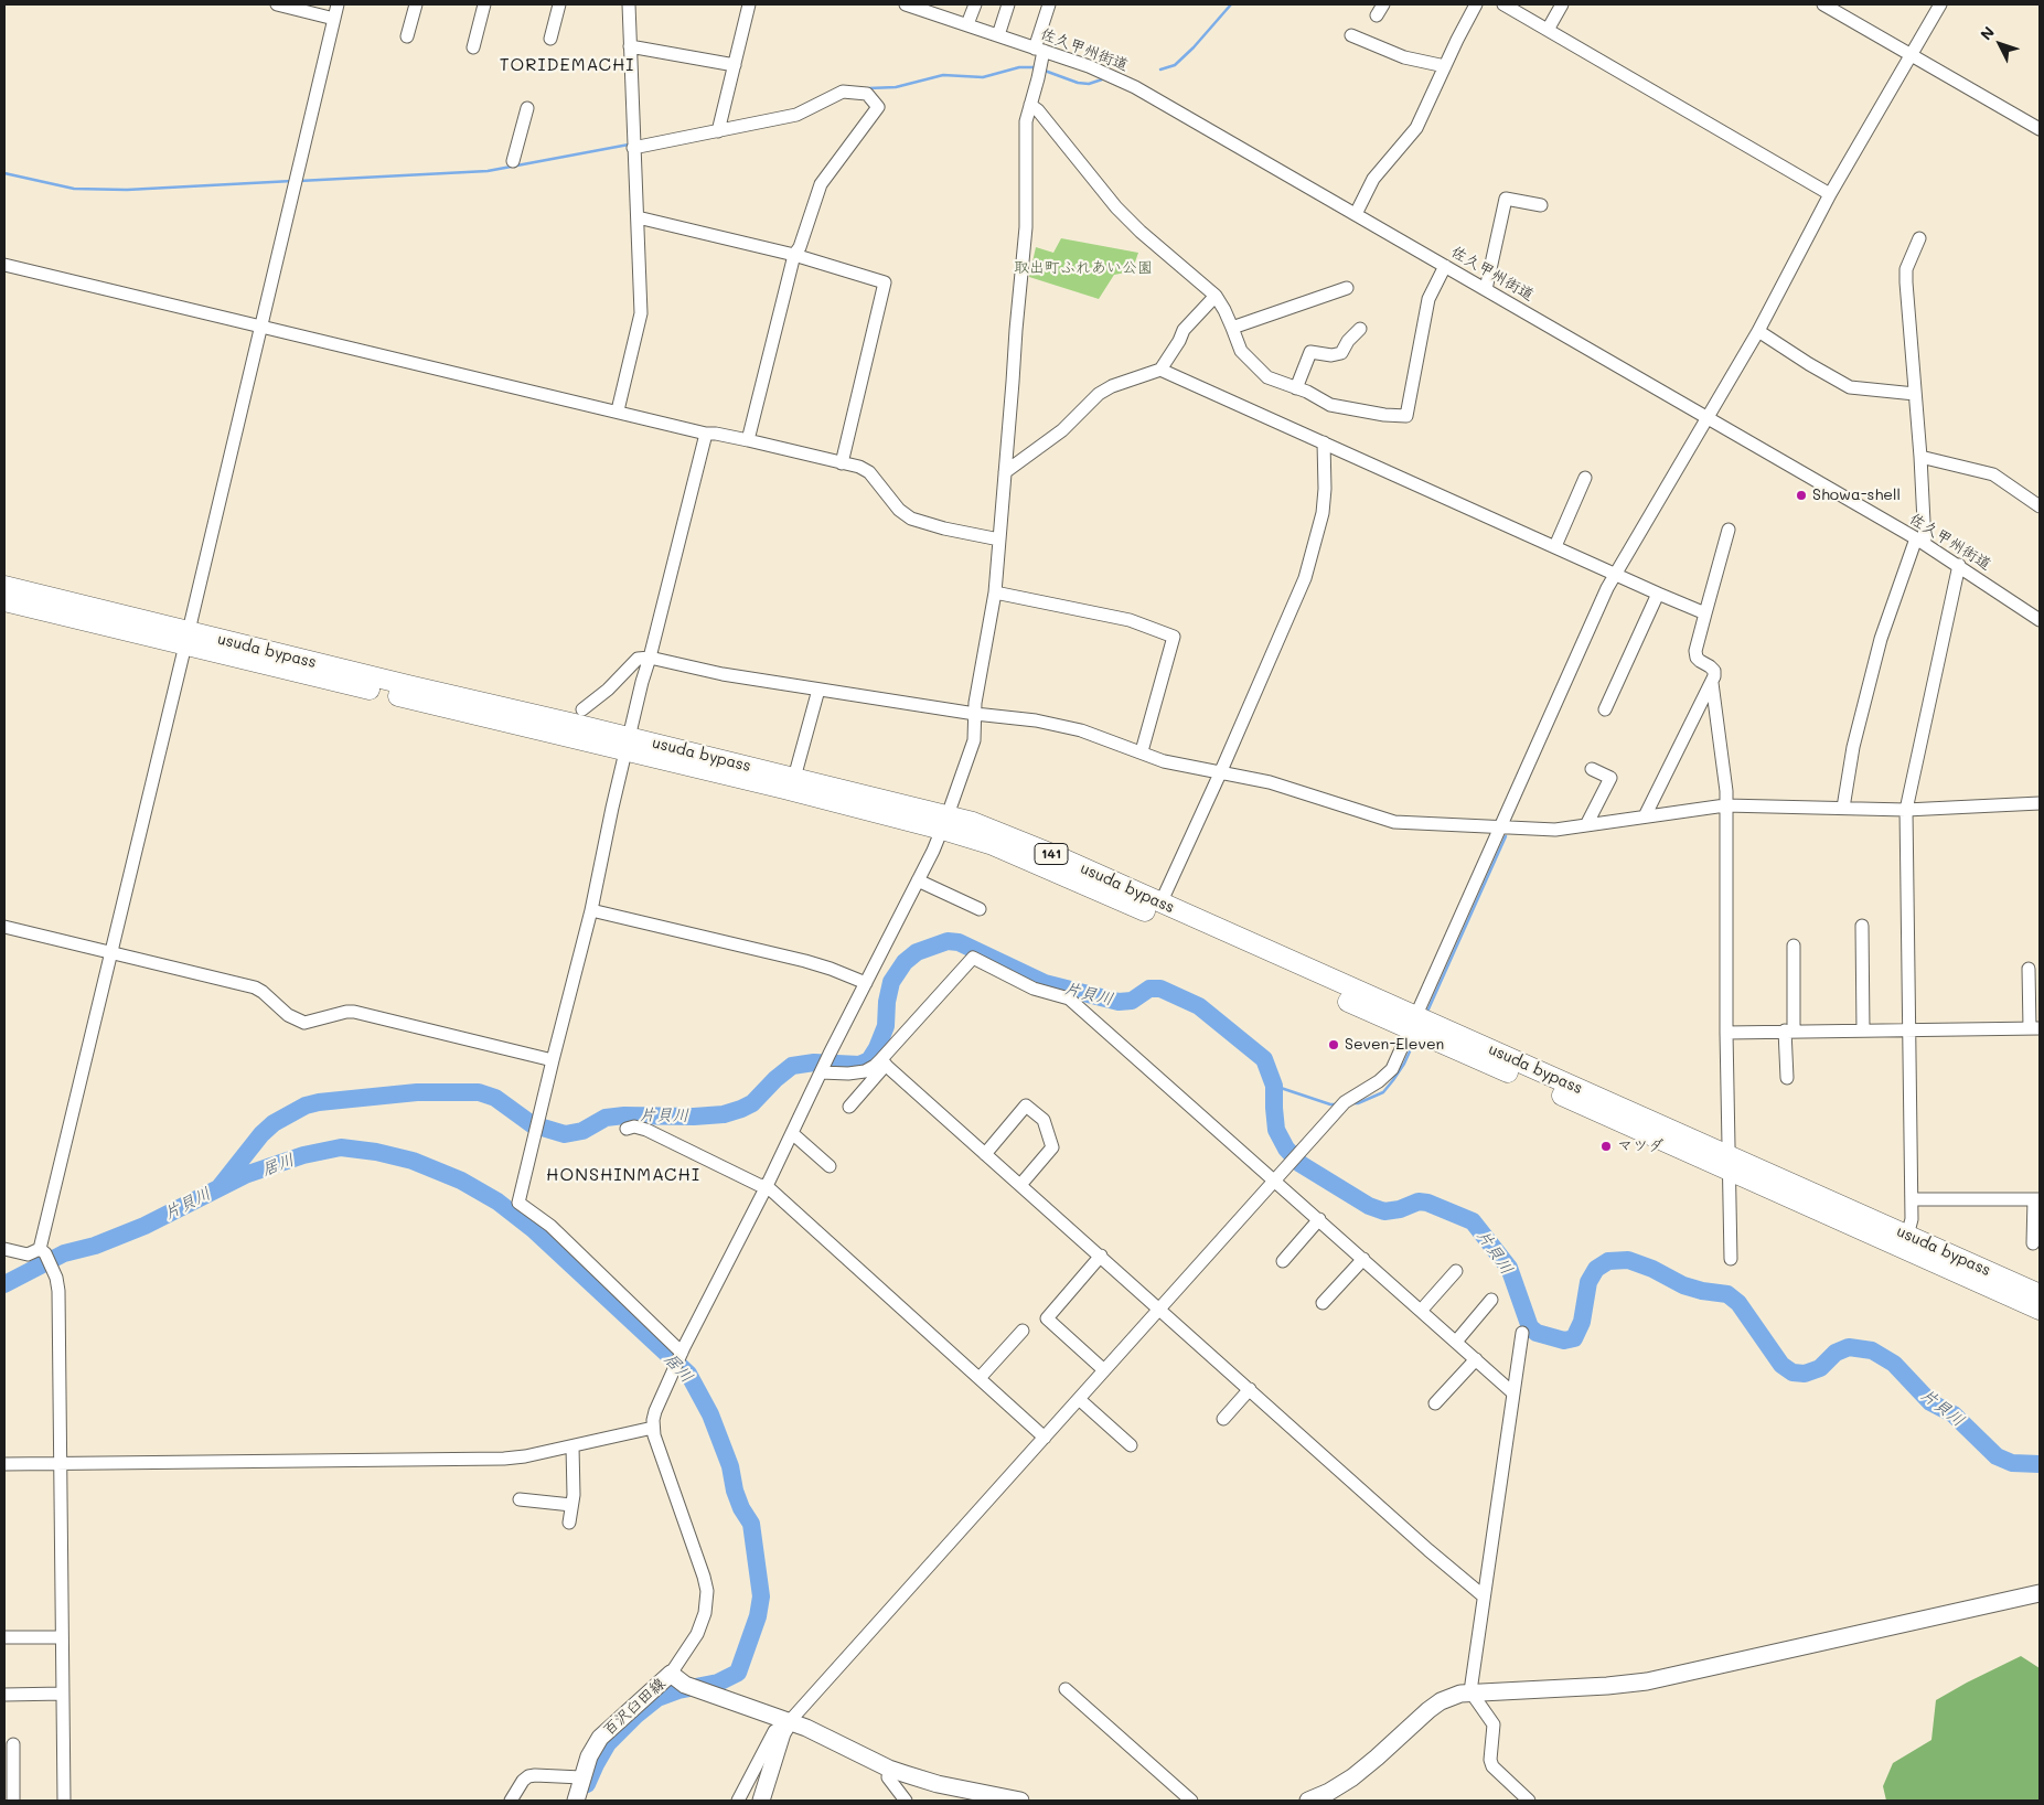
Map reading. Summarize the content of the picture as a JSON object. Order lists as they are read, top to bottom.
{
  "streets": {
    "highway": ["usuda bypass", "141"],
    "main road": ["百沢臼田線"],
    "street": ["佐久甲州街道"]
  },
  "districts": ["TORIDEMACHI", "HONSHINMACHI"],
  "water": ["片貝川", "居川"],
  "parks": ["取出町ふれあい公園"],
  "places": ["Showa-shell", "Seven-Eleven", "マツダ"],
  "north": "top left"
}
